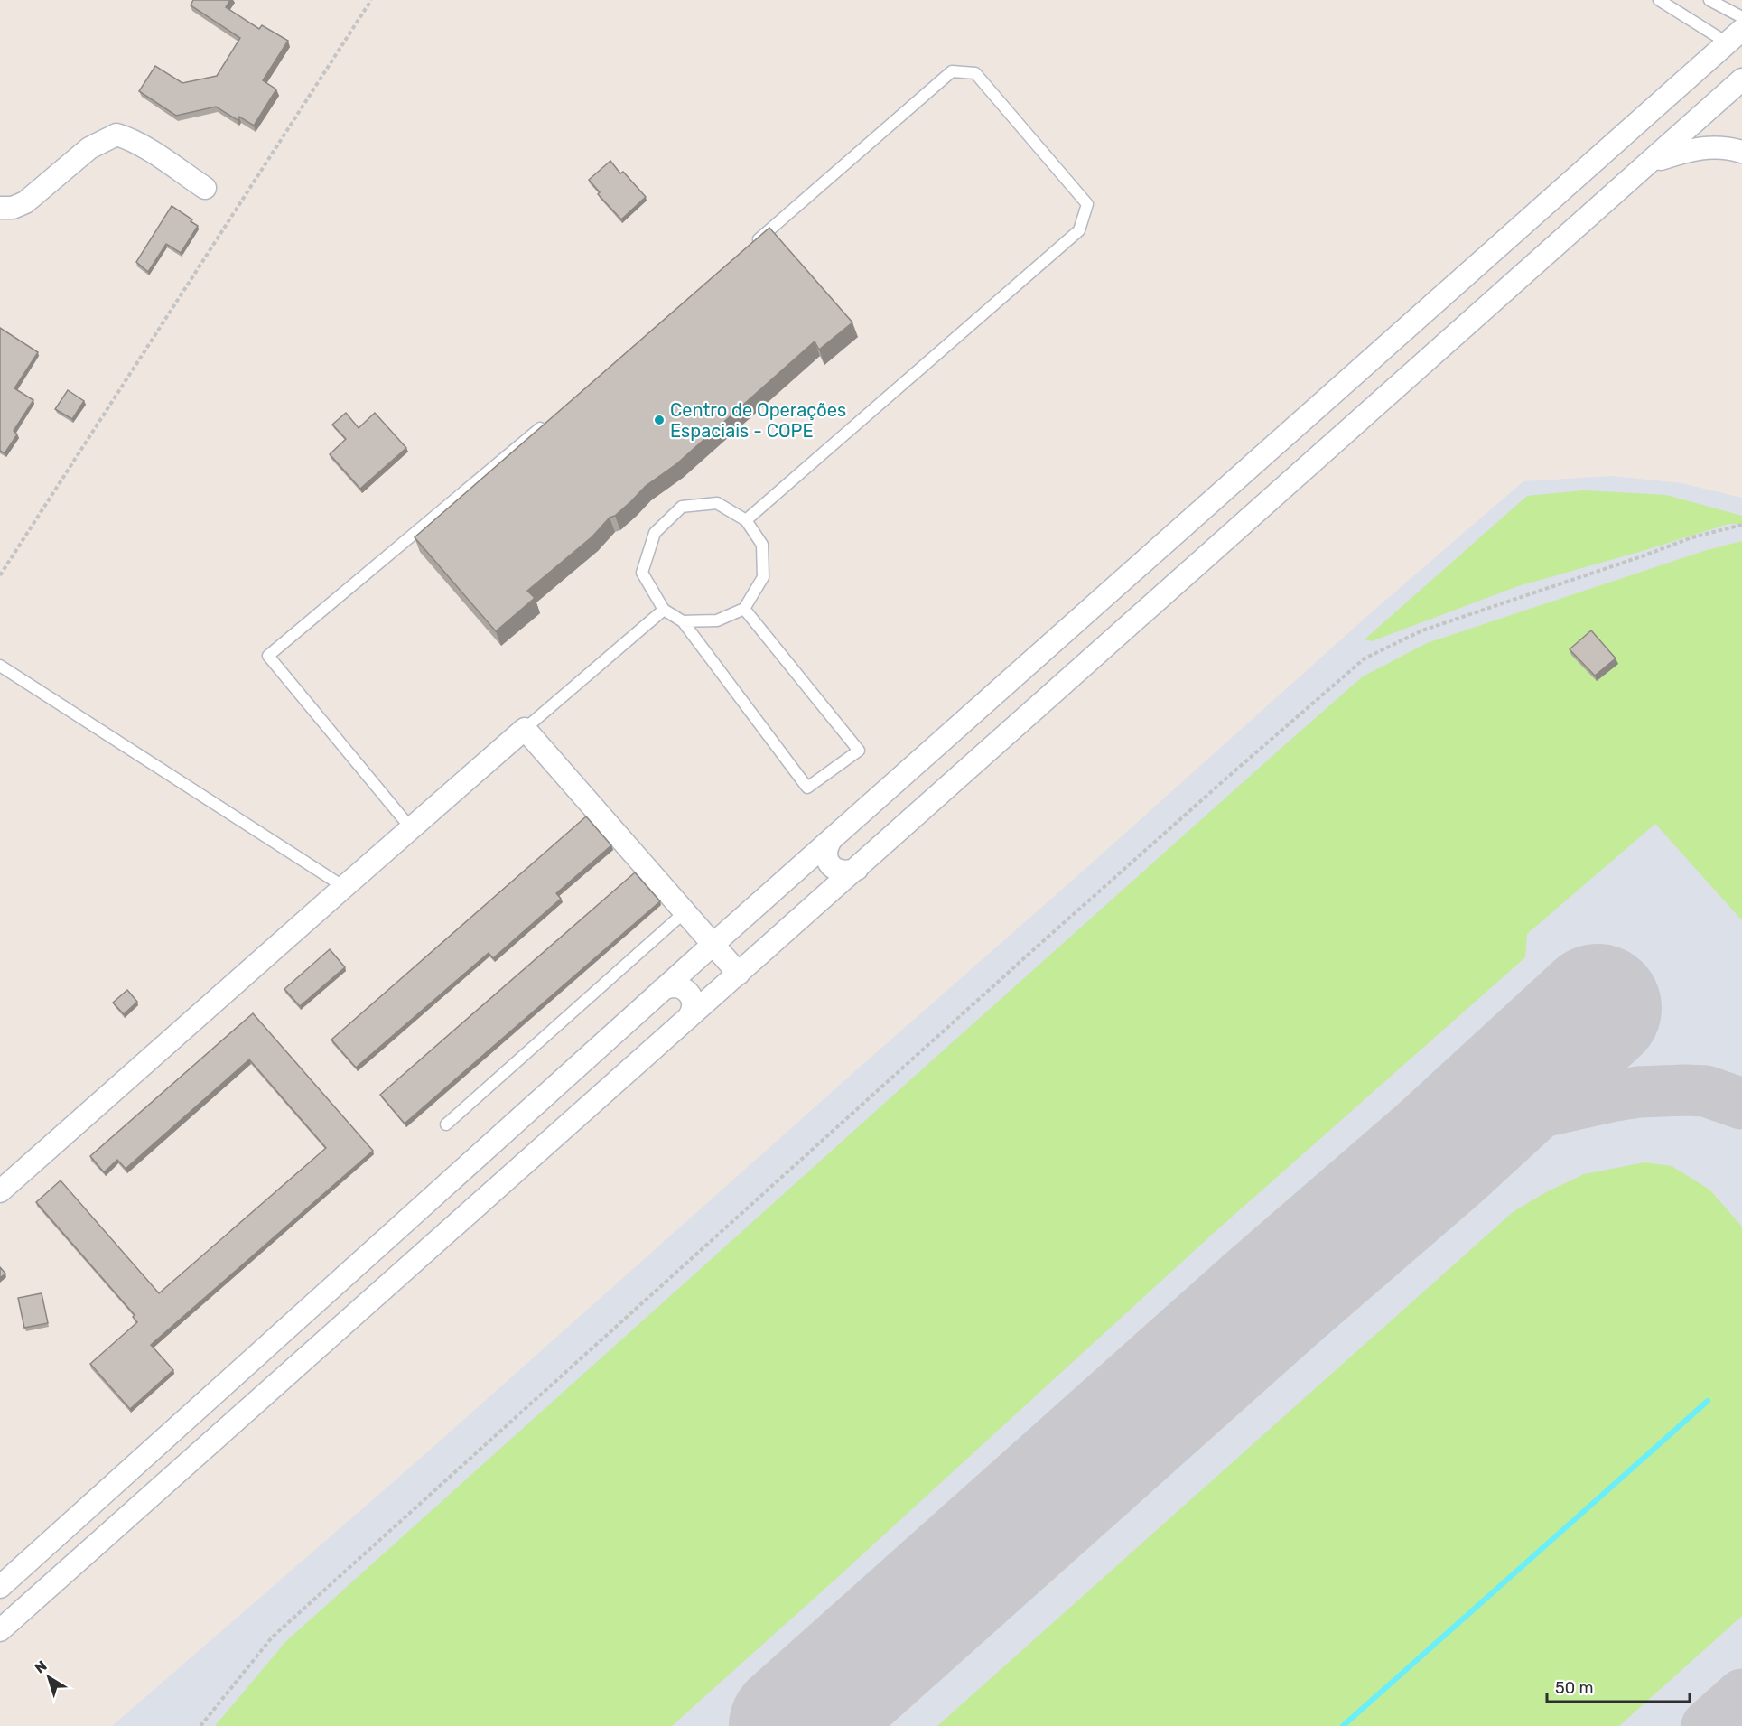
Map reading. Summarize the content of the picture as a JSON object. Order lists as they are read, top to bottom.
{
  "places": ["Centro de Operações Espaciais - COPE"],
  "scale_bar": "50 m",
  "north": "top left"
}
